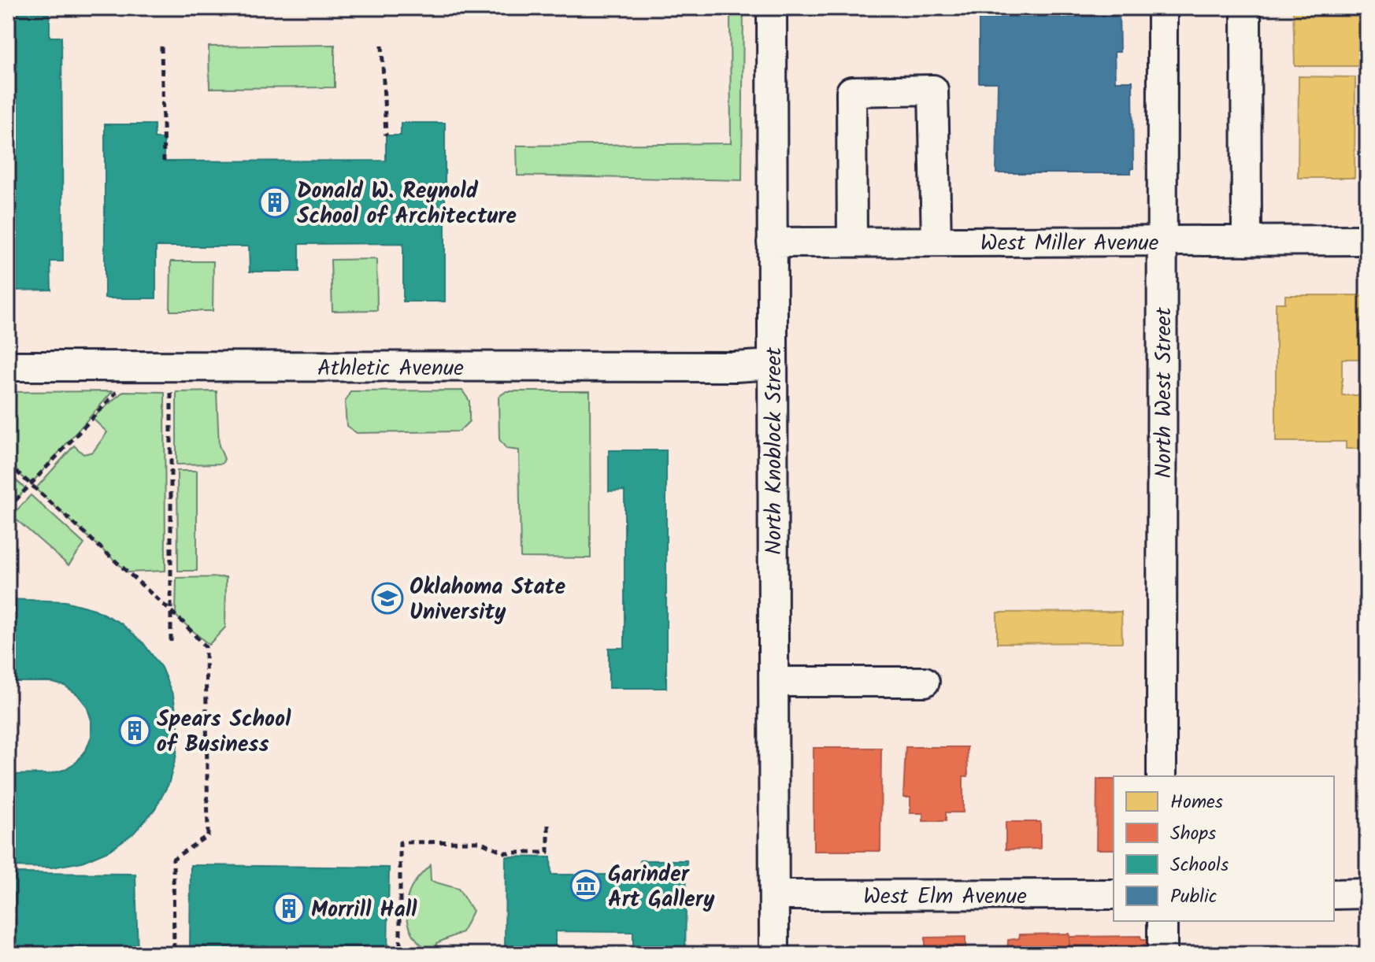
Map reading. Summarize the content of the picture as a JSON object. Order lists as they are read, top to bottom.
{
  "streets": {
    "street": [
      "West Miller Avenue",
      "Athletic Avenue",
      "North West Street",
      "North Knoblock Street",
      "West Elm Avenue"
    ]
  },
  "crossings": [
    ["West Miller Avenue", "North West Street"],
    ["West Miller Avenue", "North Knoblock Street"],
    ["Athletic Avenue", "North Knoblock Street"],
    ["North Knoblock Street", "West Elm Avenue"]
  ],
  "places": {
    "building": ["Donald W. Reynold School of Architecture", "Spears School of Business", "Morrill Hall"],
    "school or university": ["Oklahoma State University"],
    "museum": ["Garinder Art Gallery"]
  },
  "legend": [
    "Homes",
    "Shops",
    "Schools",
    "Public"
  ]
}
